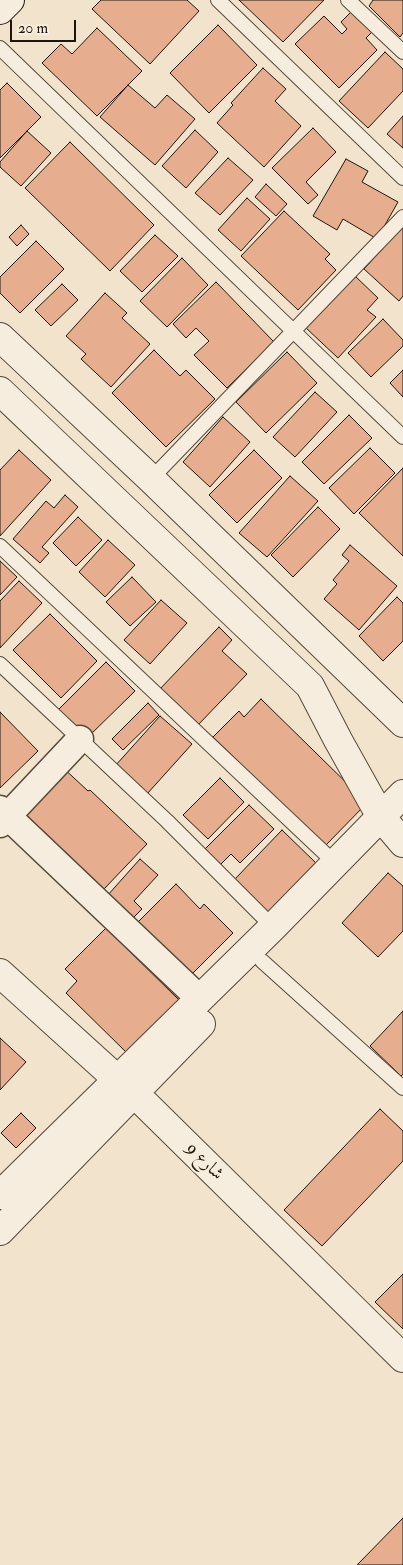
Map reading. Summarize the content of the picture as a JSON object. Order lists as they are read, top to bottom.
{
  "streets": {
    "street": ["شارع 9"]
  },
  "scale_bar": "20 m"
}
